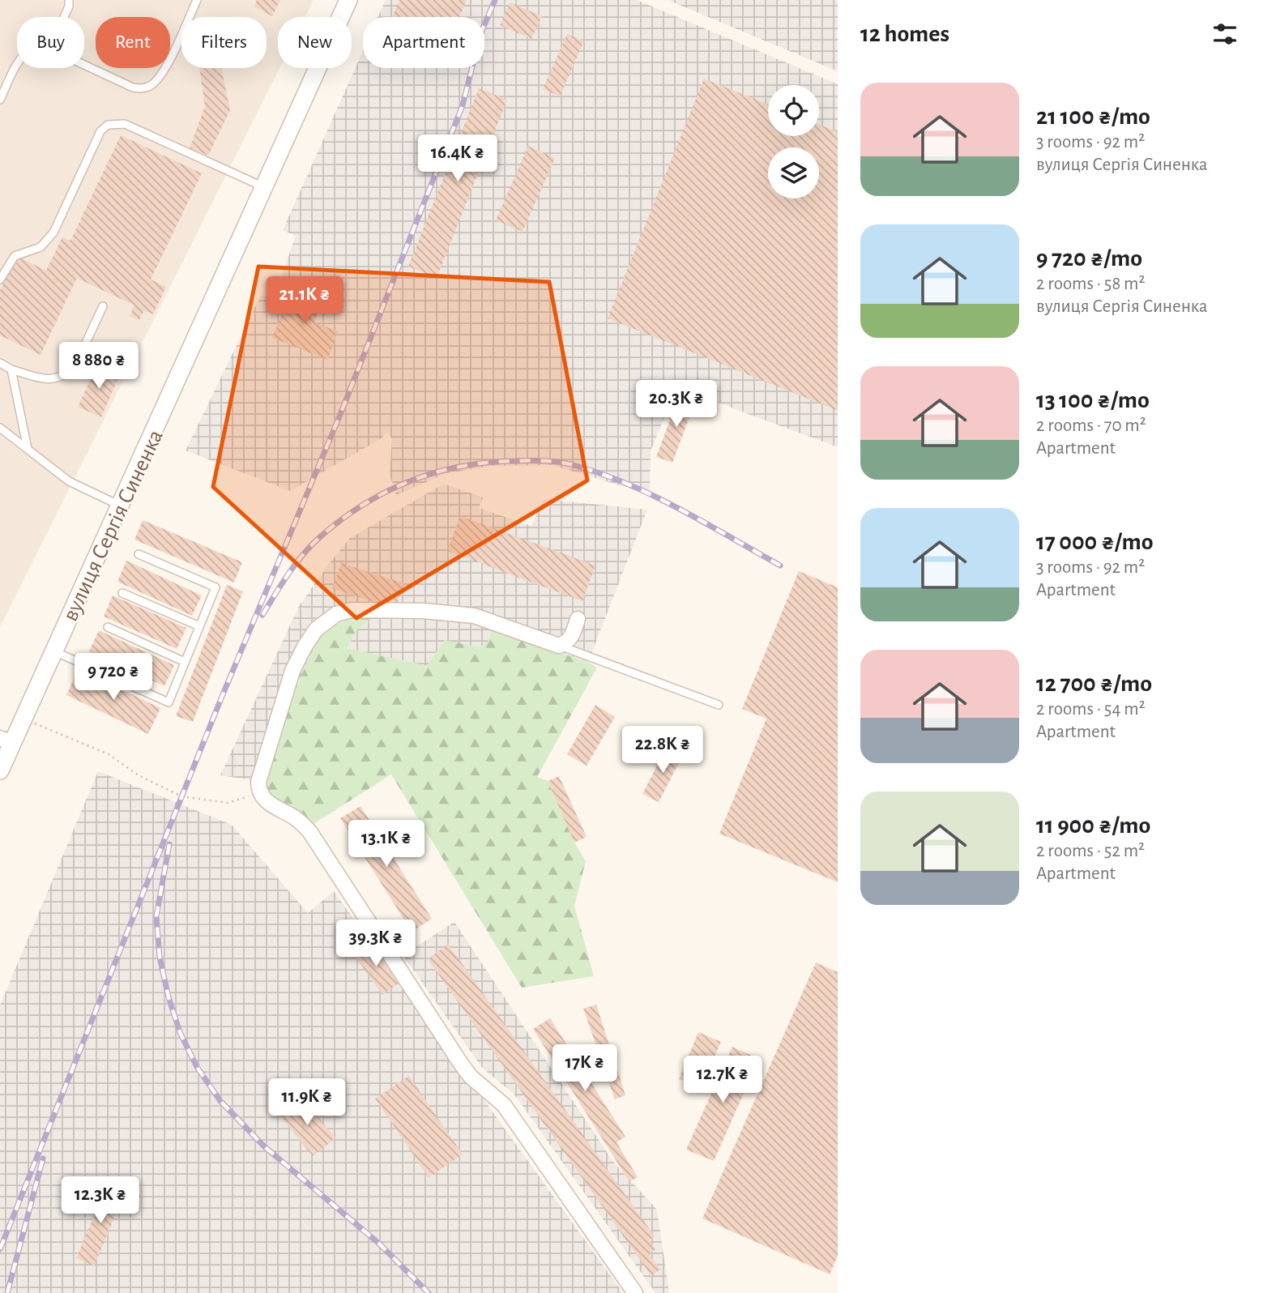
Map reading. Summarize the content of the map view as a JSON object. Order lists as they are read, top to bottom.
{
  "streets": {
    "street": ["вулиця Сергія Синенка"]
  },
  "page": {
    "heading": "12 homes",
    "chip": [
      "Buy",
      "Rent",
      "Filters",
      "New",
      "Apartment"
    ],
    "list": [
      {
        "name": "21 100 ₴/mo",
        "note": "3 rooms · 92 m² · вулиця Сергія Синенка"
      },
      {
        "name": "9 720 ₴/mo",
        "note": "2 rooms · 58 m² · вулиця Сергія Синенка"
      },
      {
        "name": "13 100 ₴/mo",
        "note": "2 rooms · 70 m² · Apartment"
      },
      {
        "name": "17 000 ₴/mo",
        "note": "3 rooms · 92 m² · Apartment"
      },
      {
        "name": "12 700 ₴/mo",
        "note": "2 rooms · 54 m² · Apartment"
      },
      {
        "name": "11 900 ₴/mo",
        "note": "2 rooms · 52 m² · Apartment"
      }
    ],
    "price": [
      "16.4K ₴",
      "21.1K ₴",
      "8 880 ₴",
      "20.3K ₴",
      "9 720 ₴",
      "22.8K ₴",
      "13.1K ₴",
      "39.3K ₴",
      "17K ₴",
      "12.7K ₴",
      "11.9K ₴",
      "12.3K ₴"
    ]
  }
}
